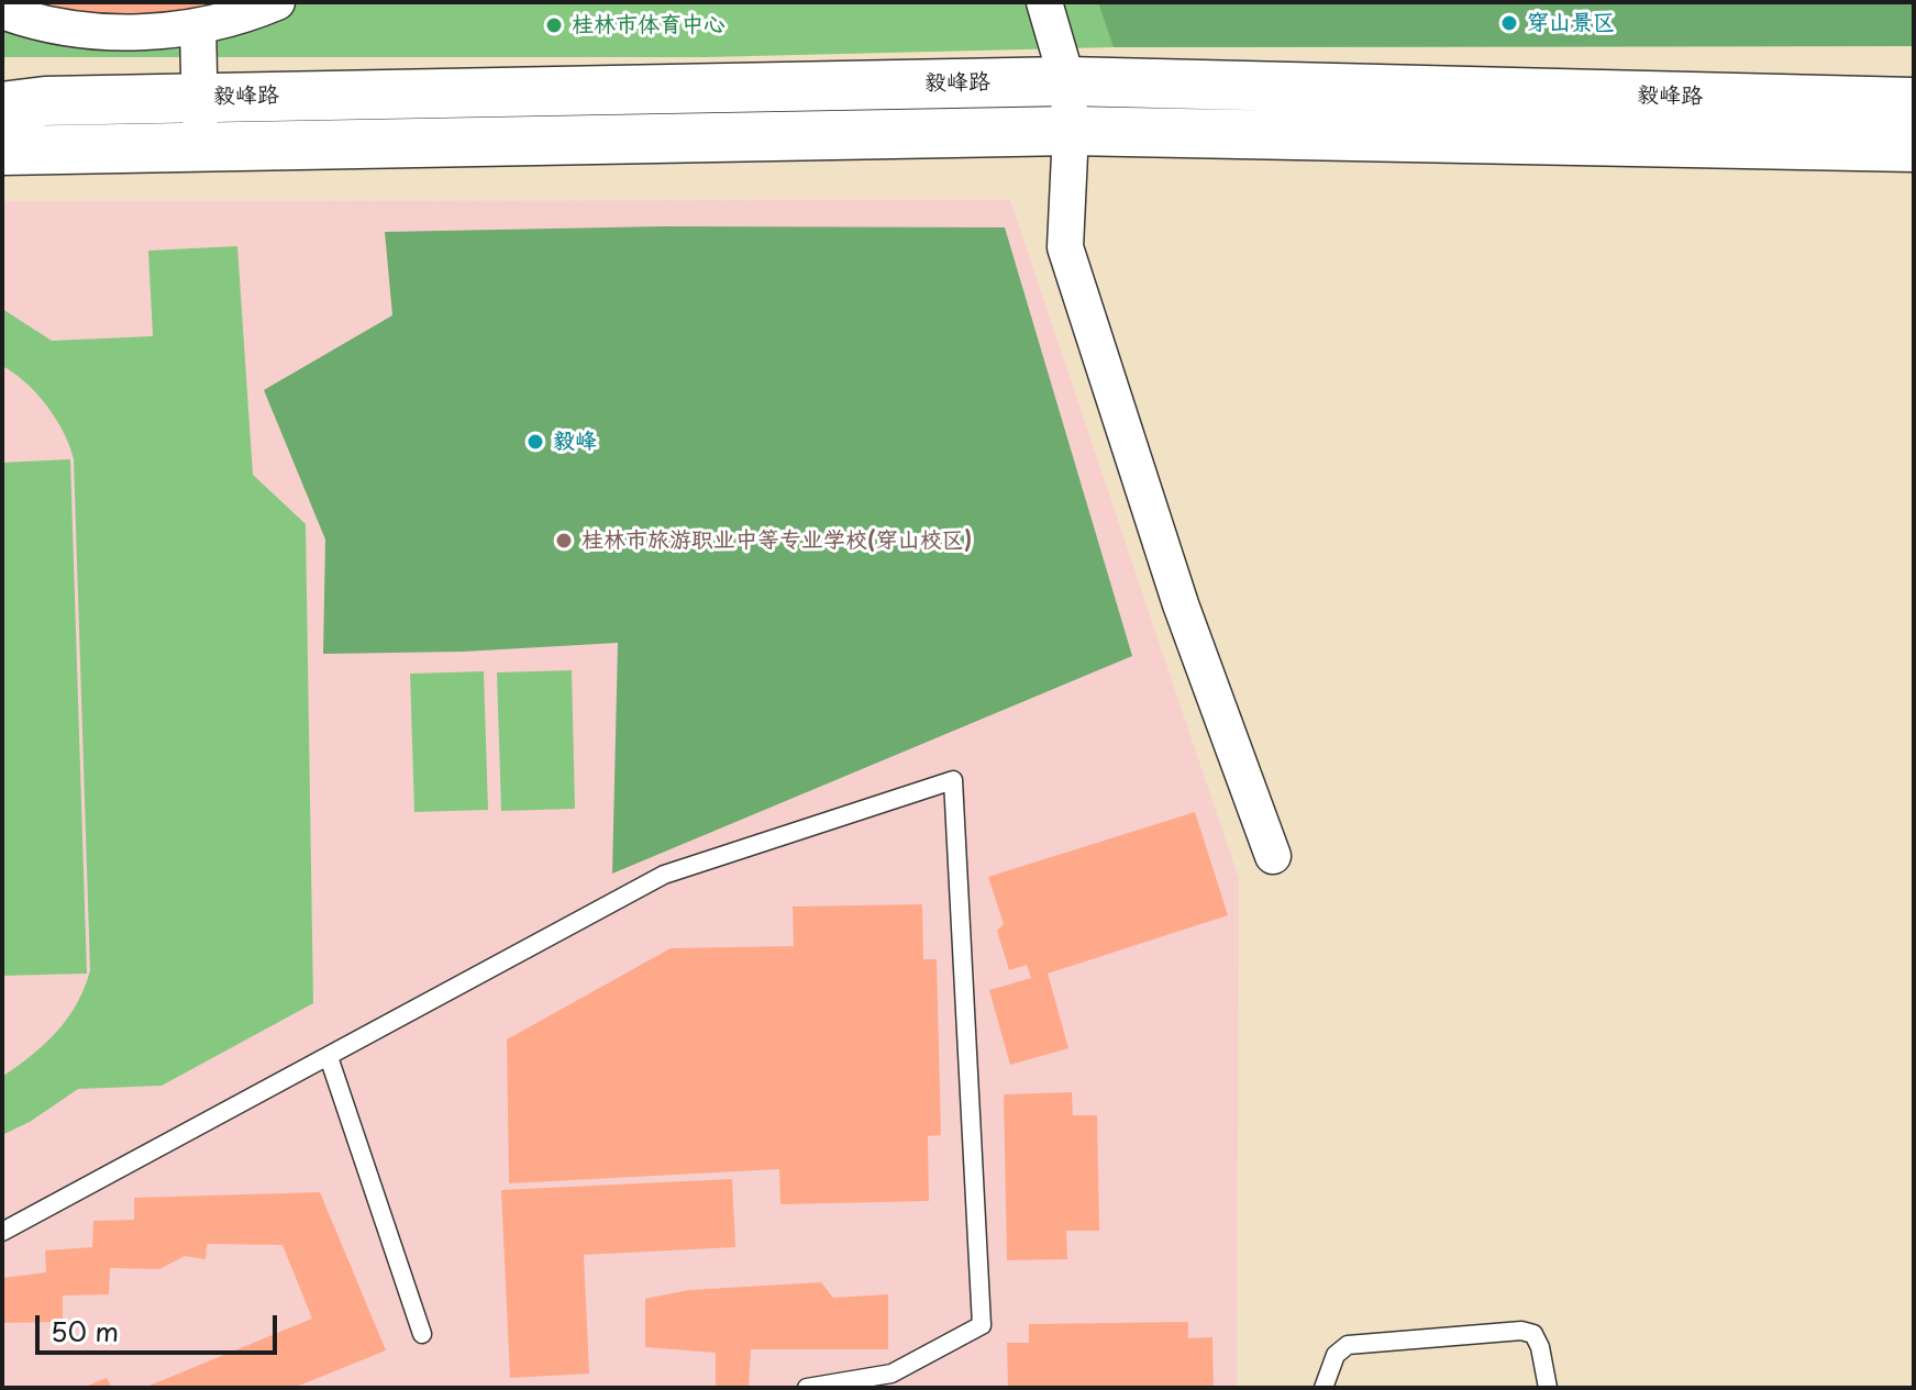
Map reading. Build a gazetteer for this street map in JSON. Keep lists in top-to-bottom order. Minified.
{"streets":{"main road":["毅峰路"]},"places":["穿山景区","桂林市体育中心","毅峰","桂林市旅游职业中等专业学校(穿山校区)"],"scale_bar":"50 m"}
